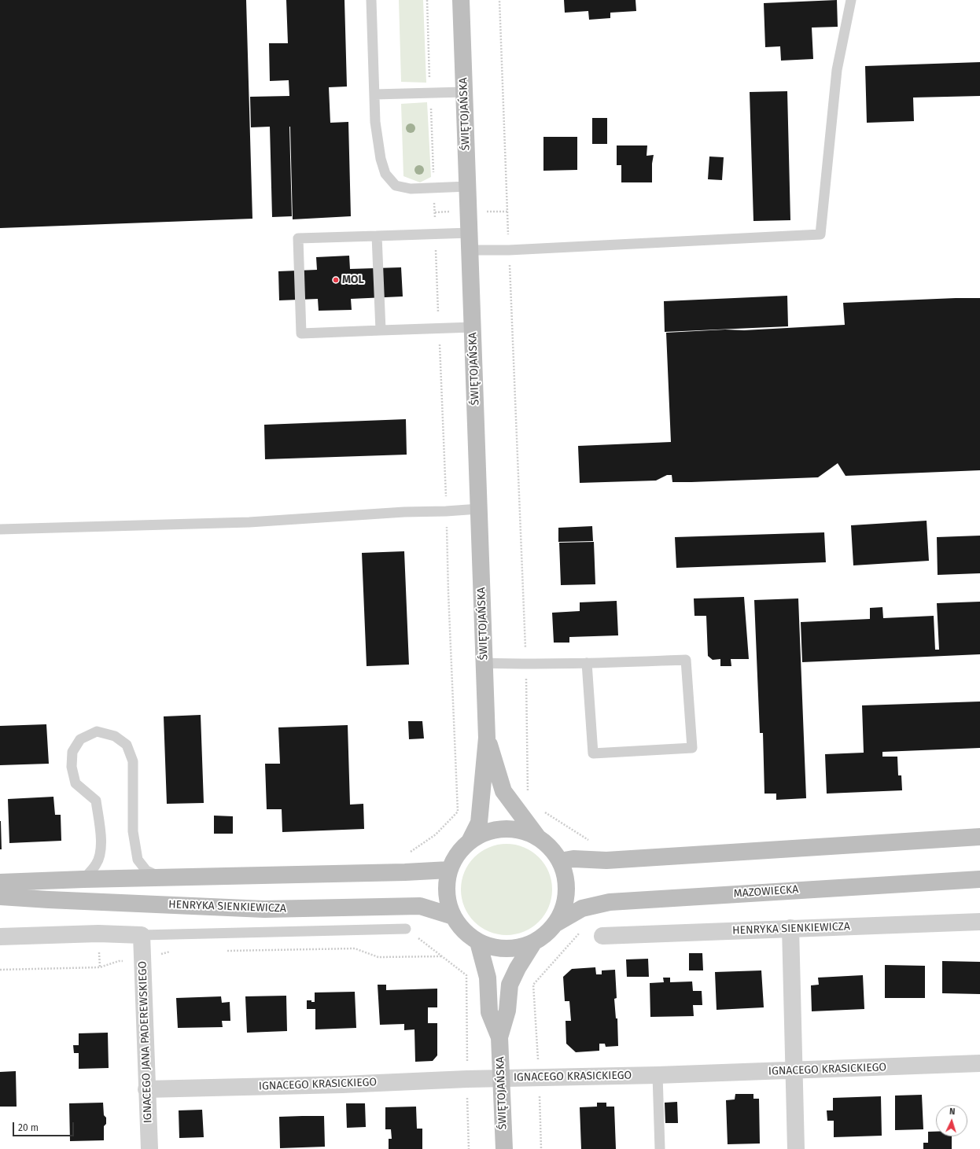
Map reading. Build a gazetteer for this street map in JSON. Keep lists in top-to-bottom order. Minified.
{"streets":{"main road":["ŚWIĘTOJAŃSKA","MAZOWIECKA","HENRYKA SIENKIEWICZA"],"street":["IGNACEGO JANA PADEREWSKIEGO","IGNACEGO KRASICKIEGO"]},"crossings":[["ŚWIĘTOJAŃSKA","IGNACEGO KRASICKIEGO"],["IGNACEGO JANA PADEREWSKIEGO","IGNACEGO KRASICKIEGO"]],"places":["MOL"],"scale_bar":"20 m","north":"top"}
